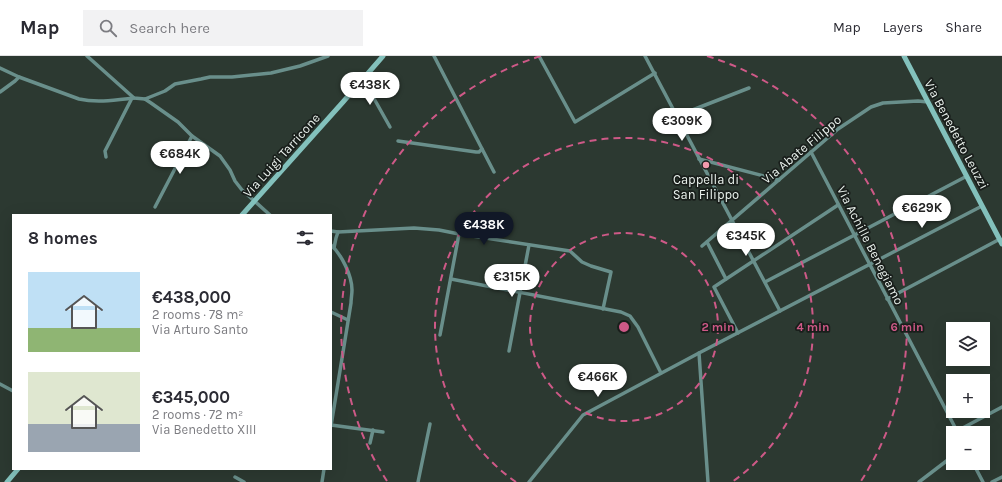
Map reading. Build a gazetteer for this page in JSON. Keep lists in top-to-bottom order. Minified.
{"streets":{"main road":["Via Benedetto Leuzzi","Via Luigi Tarricone"],"street":["Via Abate Filippo","Via Achille Benegiamo"]},"crossings":[["Via Benedetto Leuzzi","Via Abate Filippo"],["Via Abate Filippo","Via Achille Benegiamo"]],"places":["Cappella di San Filippo"],"page":{"header":"Map","search":"Search here","nav":["Map","Layers","Share"],"price":["€438K","€309K","€684K","€629K","€438K","€345K","€315K","€466K"],"heading":"8 homes","list":[{"name":"€438,000","note":"2 rooms · 78 m² · Via Arturo Santo"},{"name":"€345,000","note":"2 rooms · 72 m² · Via Benedetto XIII"}],"map_buttons":["+","−"]},"rings":["2 min","4 min","6 min"]}
